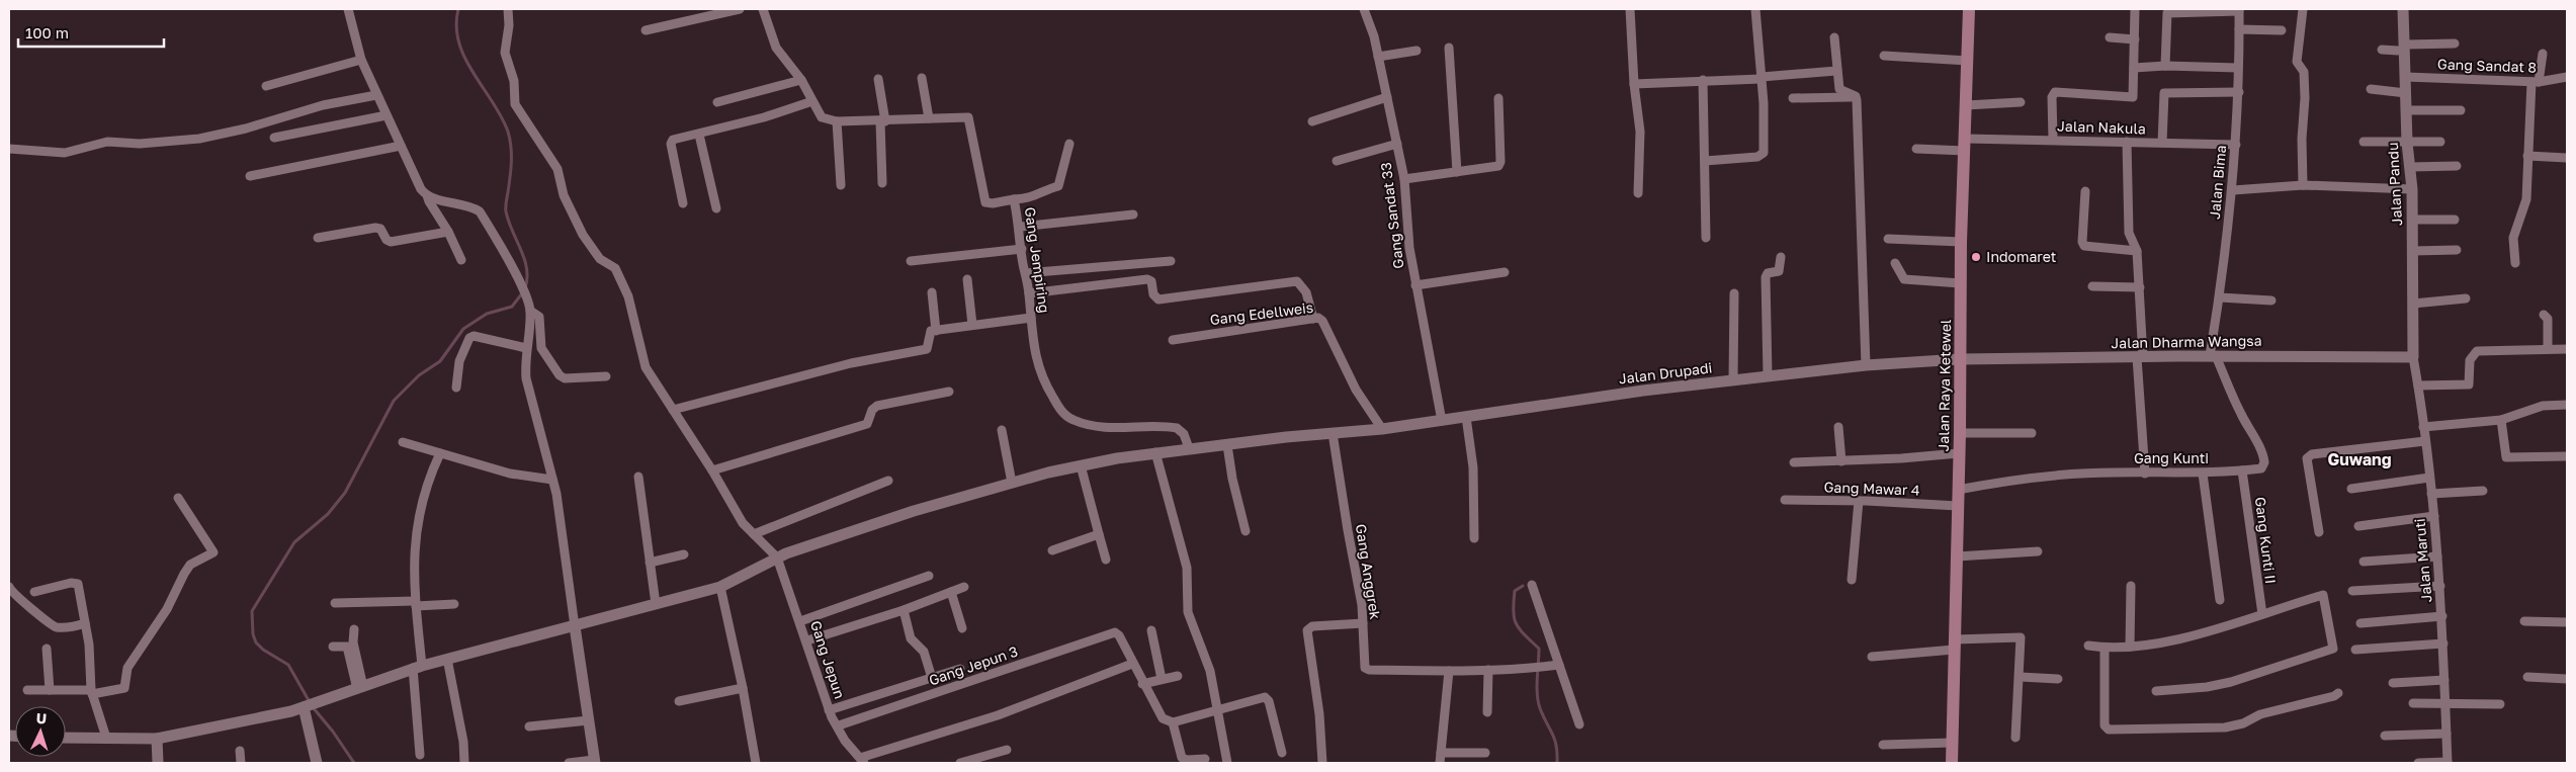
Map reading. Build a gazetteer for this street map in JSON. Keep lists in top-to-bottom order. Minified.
{"streets":{"main road":["Jalan Raya Ketewel"],"street":["Gang Sandat 8","Jalan Nakula","Jalan Bima","Jalan Pandu","Gang Sandat 33","Gang Jempiring","Gang Edellweis","Jalan Dharma Wangsa","Jalan Drupadi","Gang Kunti","Gang Mawar 4","Gang Kunti II","Jalan Maruti","Gang Anggrek","Gang Jepun","Gang Jepun 3"]},"crossings":[["Gang Sandat 8","Jalan Pandu"],["Jalan Nakula","Jalan Bima"],["Jalan Nakula","Jalan Raya Ketewel"],["Jalan Bima","Jalan Dharma Wangsa"],["Jalan Bima","Gang Kunti"],["Jalan Pandu","Jalan Dharma Wangsa"],["Jalan Pandu","Jalan Maruti"],["Gang Sandat 33","Jalan Drupadi"],["Gang Jempiring","Jalan Drupadi"],["Gang Edellweis","Jalan Drupadi"],["Jalan Dharma Wangsa","Jalan Drupadi"],["Jalan Dharma Wangsa","Jalan Raya Ketewel"],["Jalan Dharma Wangsa","Gang Kunti"],["Jalan Dharma Wangsa","Jalan Maruti"],["Jalan Drupadi","Jalan Raya Ketewel"],["Jalan Drupadi","Gang Anggrek"],["Jalan Drupadi","Gang Jepun"],["Jalan Raya Ketewel","Gang Kunti"],["Jalan Raya Ketewel","Gang Mawar 4"],["Gang Kunti","Gang Kunti II"],["Gang Jepun","Gang Jepun 3"]],"districts":["Guwang"],"places":["Indomaret"],"scale_bar":"100 m","north":"top"}
